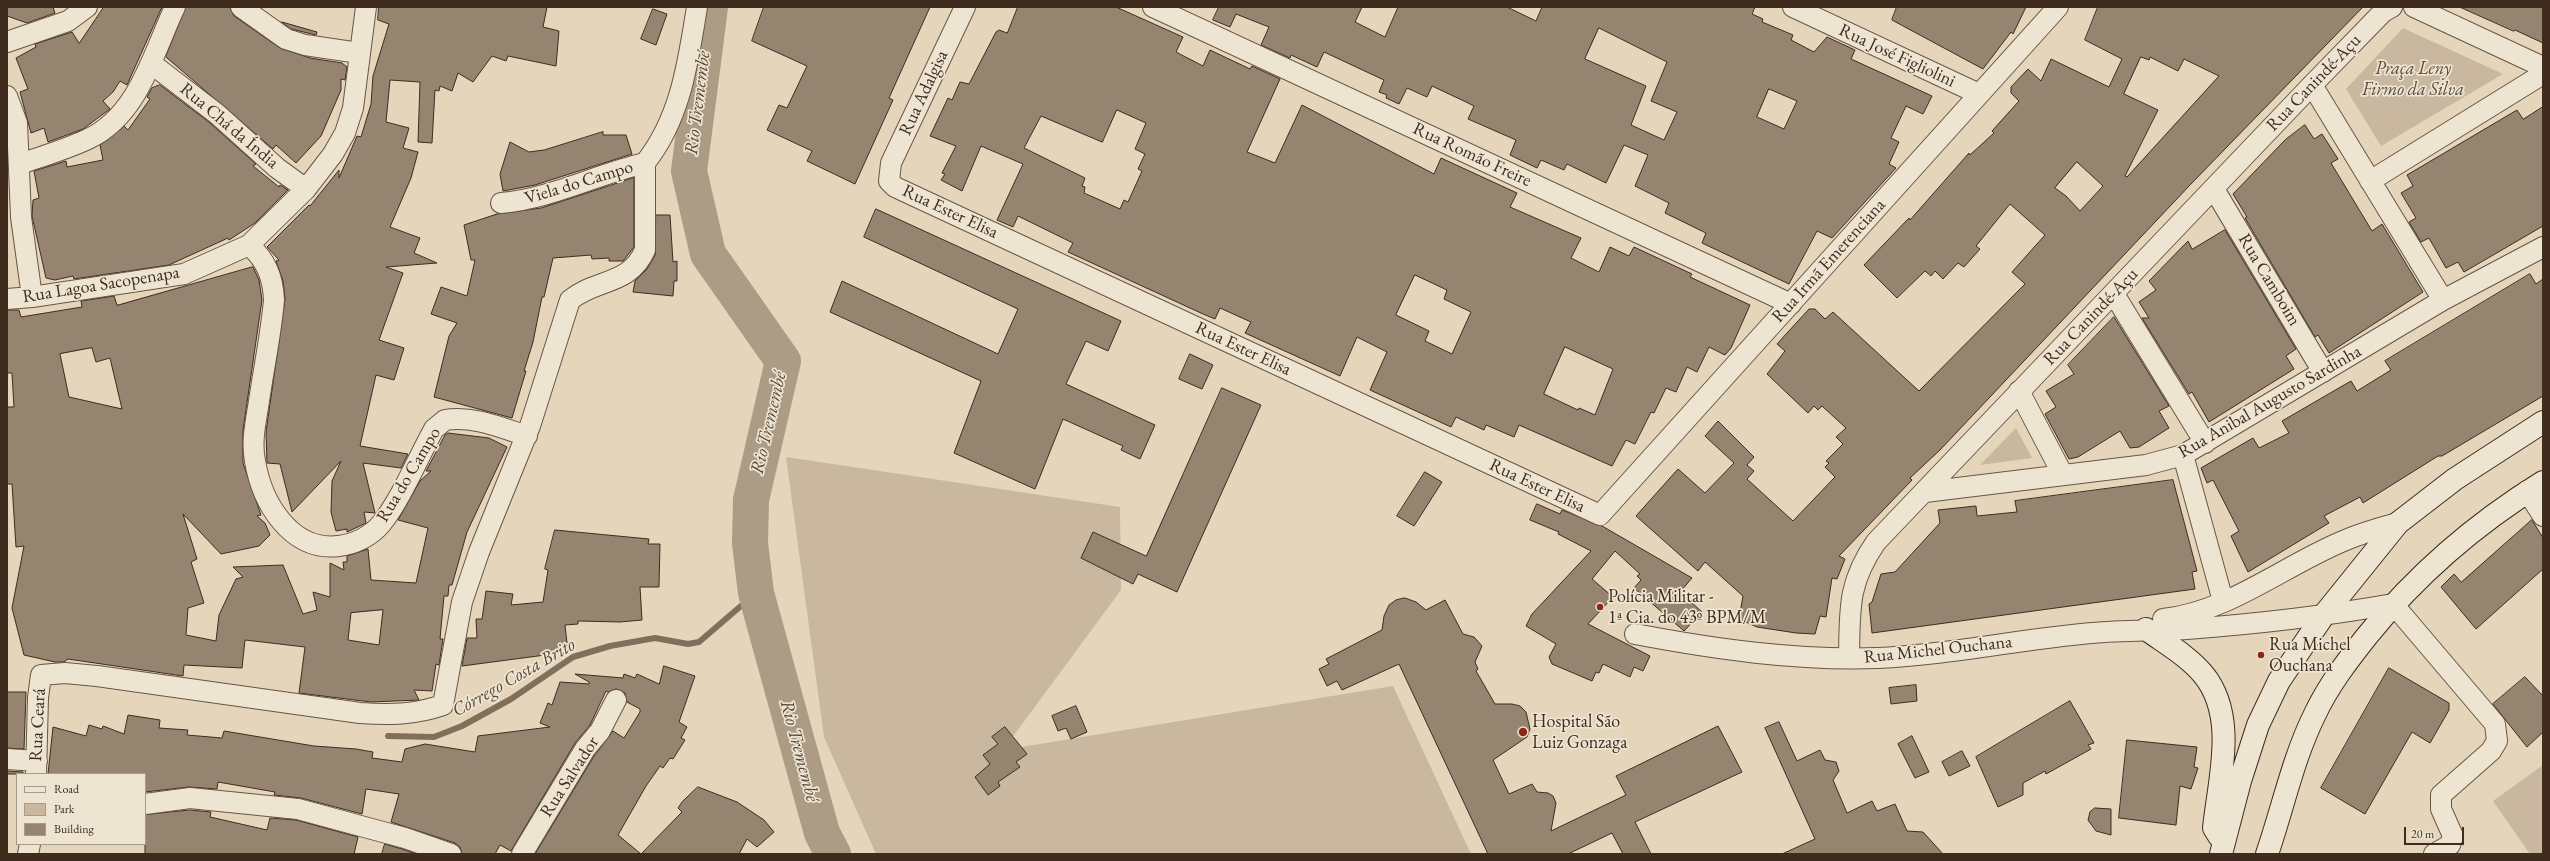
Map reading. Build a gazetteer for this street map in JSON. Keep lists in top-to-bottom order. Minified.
{"streets":{"street":["Rua José Figliolini","Rua Canindé-Açu","Rua Adalgisa","Rua Chá da Índia","Rua Romão Freire","Viela do Campo","Rua Ester Elisa","Rua Irmã Emerenciana","Rua Camboim","Rua Lagoa Sacopenapa","Rua Anibal Augusto Sardinha","Rua do Campo","Rua Michel Ouchana","Rua Ceará","Rua Salvador"]},"crossings":[["Rua José Figliolini","Rua Irmã Emerenciana"],["Rua Canindé-Açu","Rua Camboim"],["Rua Canindé-Açu","Rua Anibal Augusto Sardinha"],["Rua Canindé-Açu","Rua Michel Ouchana"],["Rua Adalgisa","Rua Ester Elisa"],["Rua Chá da Índia","Rua Lagoa Sacopenapa"],["Rua Romão Freire","Rua Irmã Emerenciana"],["Viela do Campo","Rua do Campo"],["Viela do Campo","Rua Ceará"],["Rua Ester Elisa","Rua Irmã Emerenciana"],["Rua Camboim","Rua Anibal Augusto Sardinha"],["Rua Lagoa Sacopenapa","Rua do Campo"]],"water":["Rio Tremembé","Córrego Costa Brito"],"parks":["Praça Leny Firmo da Silva"],"places":["Polícia Militar - 1ª Cia. do 43º BPM/M","Rua Michel Ouchana","Hospital São Luiz Gonzaga"],"legend":["Road","Park","Building"],"scale_bar":"20 m"}
